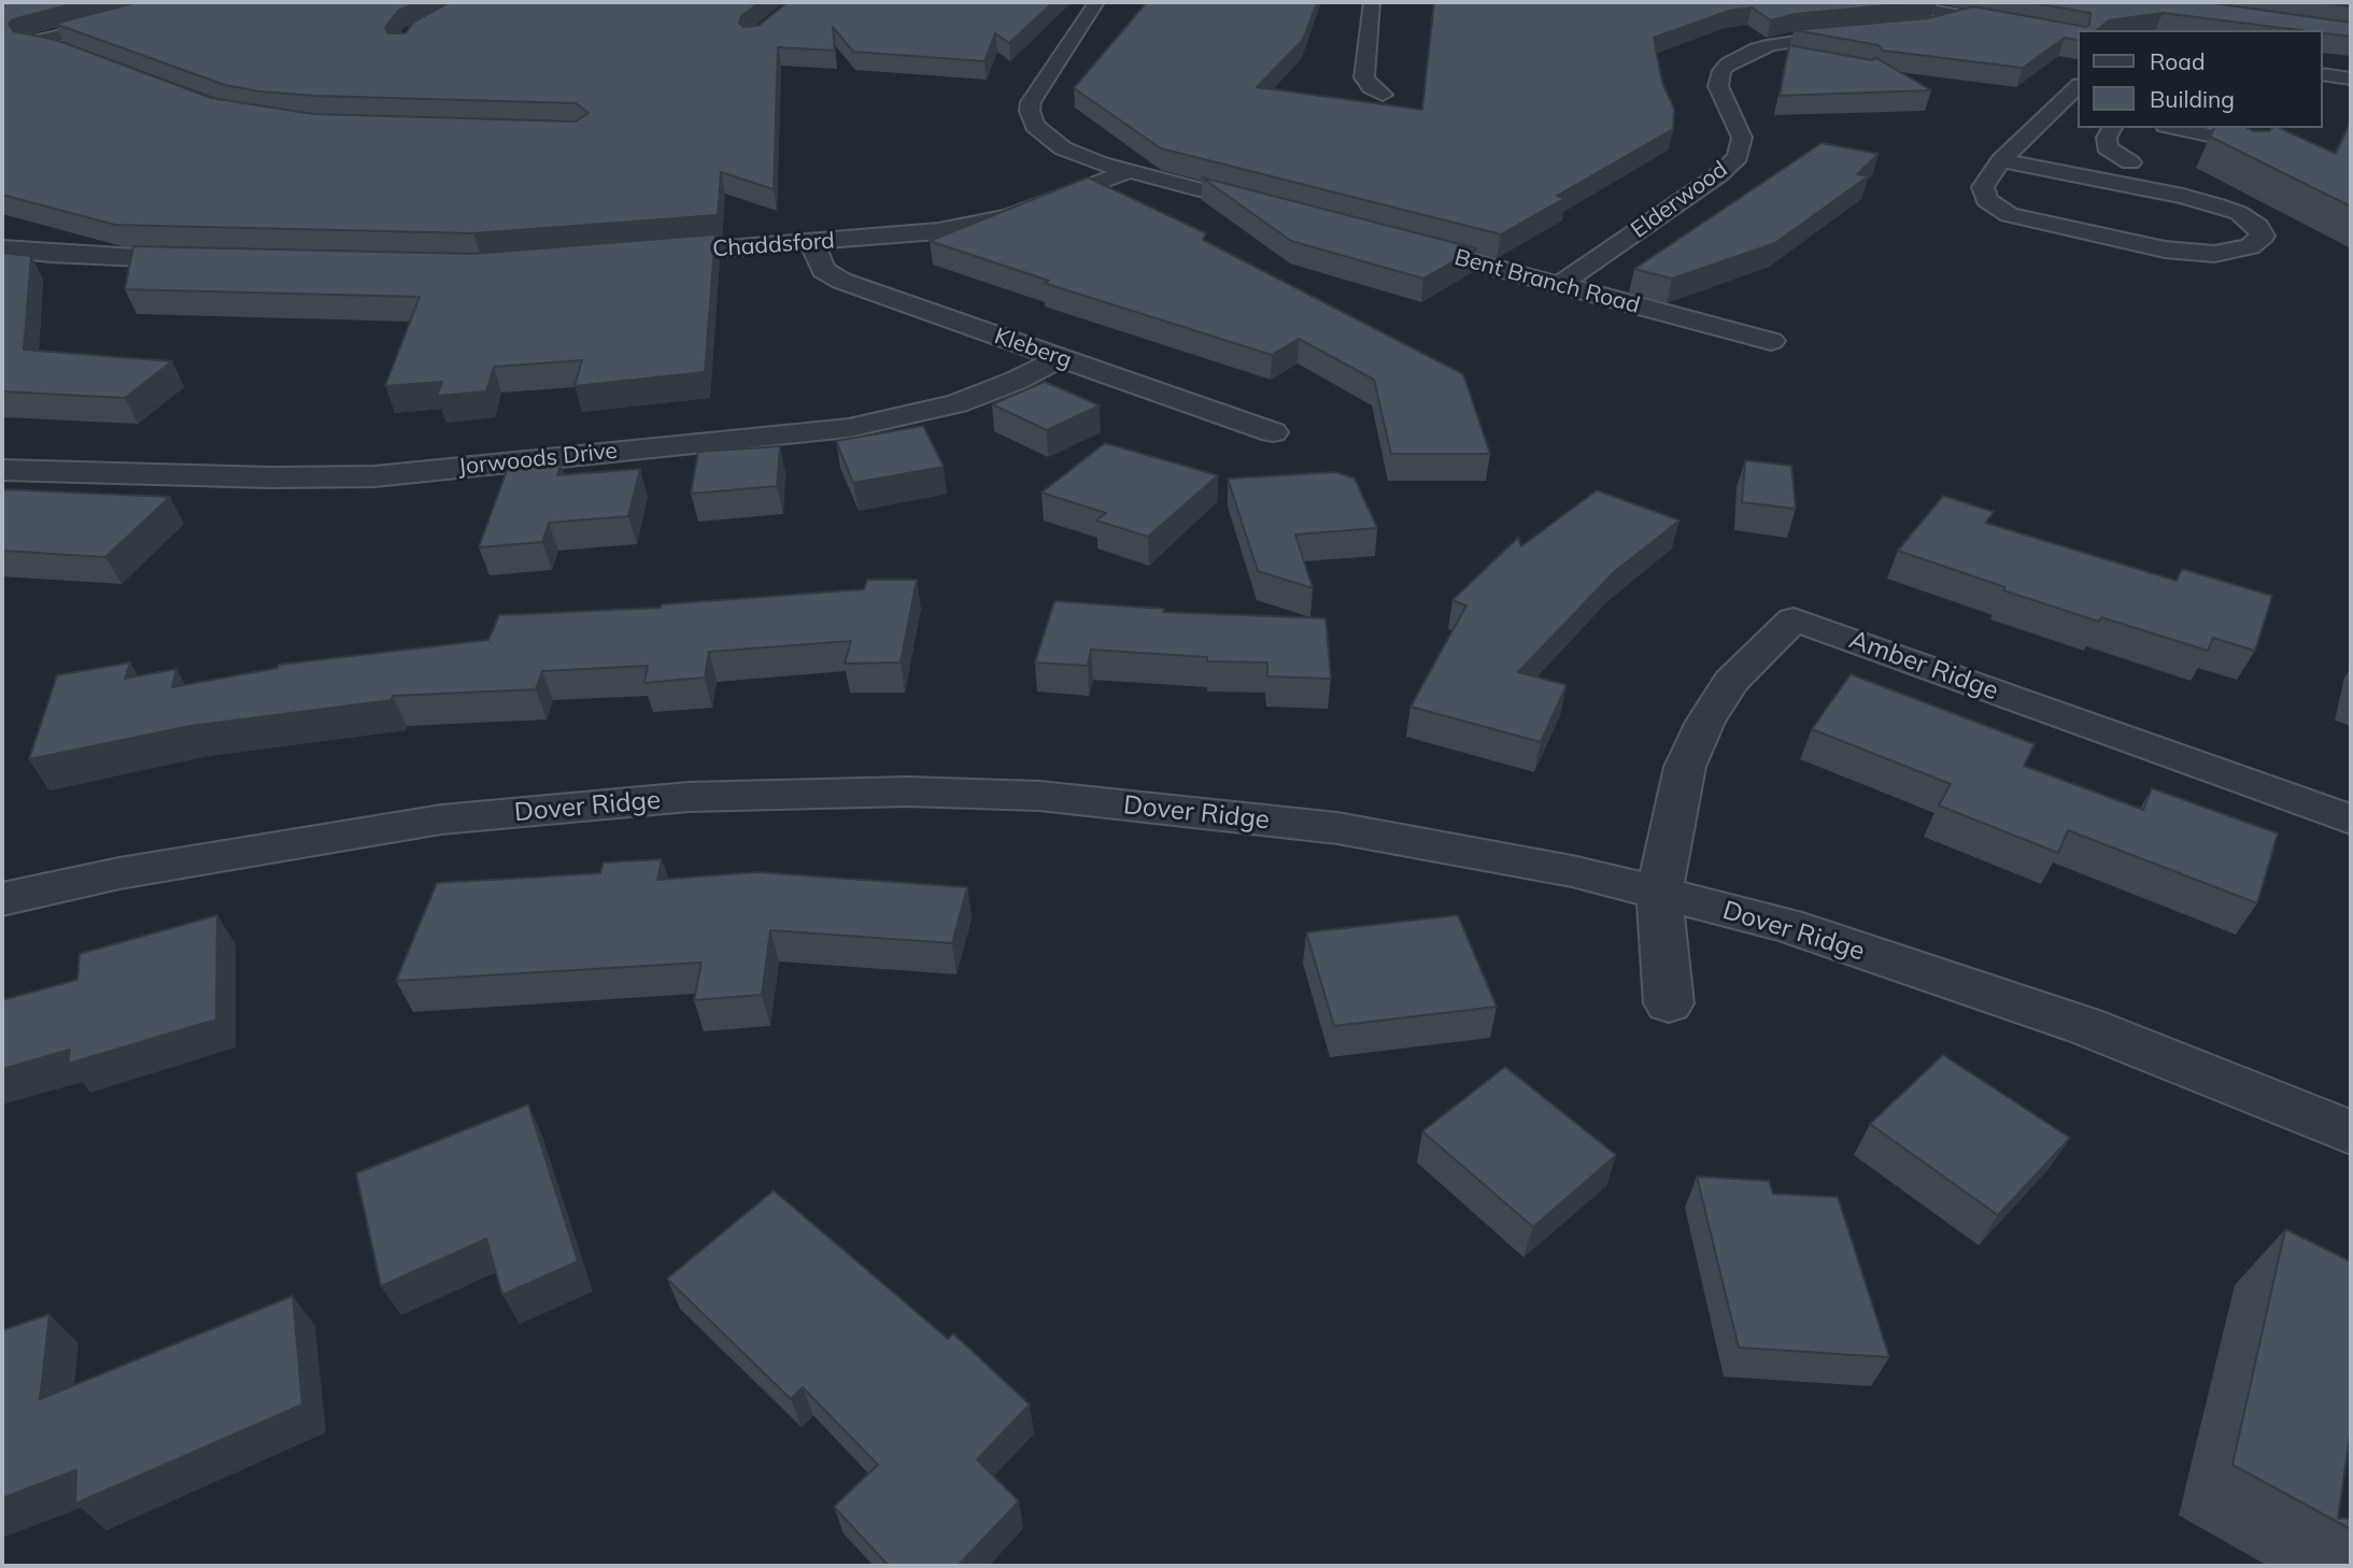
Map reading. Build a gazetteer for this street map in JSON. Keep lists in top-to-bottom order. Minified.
{"streets":{"street":["Elderwood","Chaddsford","Bent Branch Road","Kleberg","Jorwoods Drive","Amber Ridge","Dover Ridge"]},"crossings":[["Elderwood","Bent Branch Road"],["Chaddsford","Kleberg"],["Kleberg","Jorwoods Drive"],["Amber Ridge","Dover Ridge"]],"legend":["Road","Building"]}
